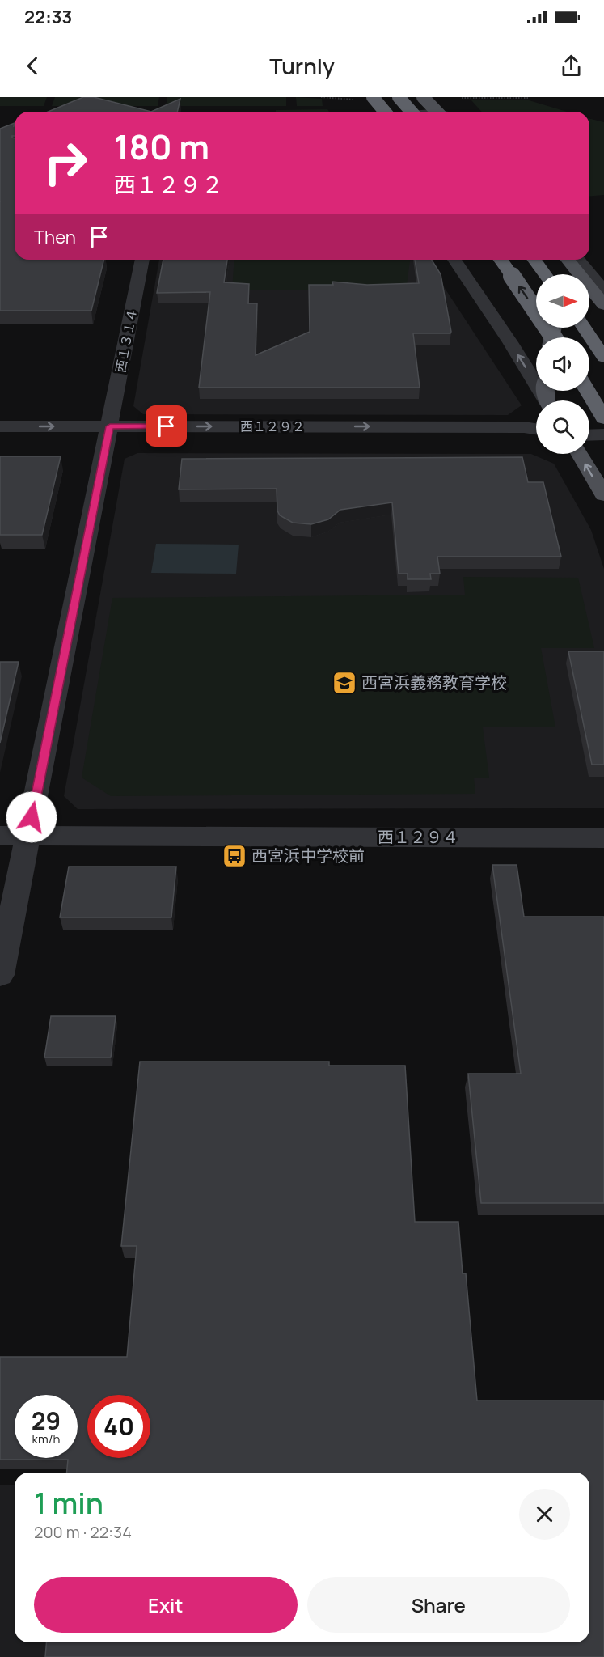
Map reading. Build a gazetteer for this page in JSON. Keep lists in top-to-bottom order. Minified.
{"streets":{"street":["西１３１４","西１２９２","西１２９４"]},"crossings":[["西１３１４","西１２９２"],["西１３１４","西１２９４"]],"places":{"school or university":["西宮浜義務教育学校"],"bus stop":["西宮浜中学校前"]},"north":"right","page":{"status":"22:33","header":"Turnly","turn":["180 m","西１２９２"],"then":"Then","speed":"29 km/h","limit":"40","heading":["1 min","200 m · 22:34"],"buttons":["Exit","Share"]}}
